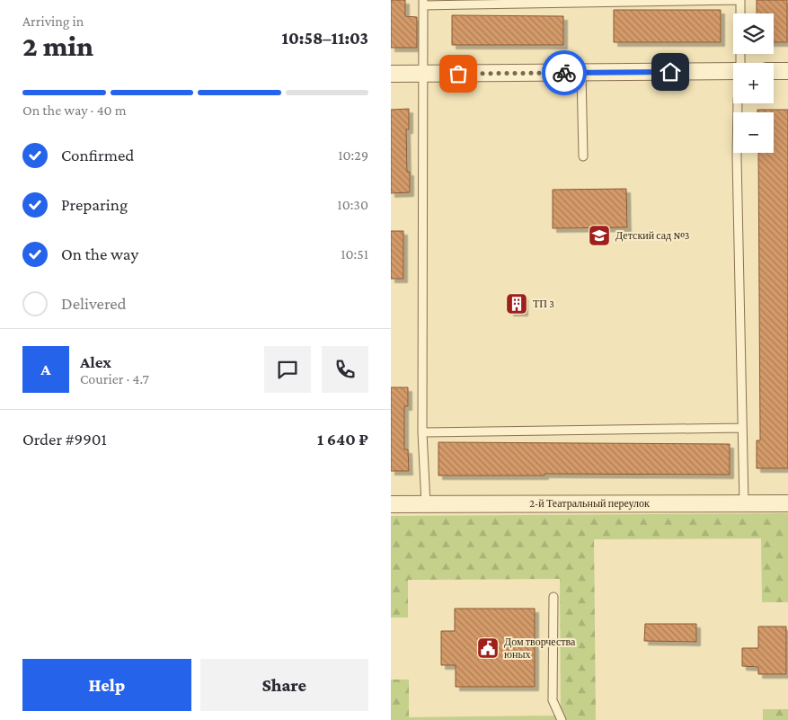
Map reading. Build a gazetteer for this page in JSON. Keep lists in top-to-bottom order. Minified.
{"streets":{"street":["2-й Театральный переулок"]},"places":{"school or university":["Детский сад №3"],"building":["ТП 3"],"public building":["Дом творчества юных"]},"page":{"heading":["2 min","Arriving in","10:58–11:03"],"panel":["Alex","Courier · 4.7","Order #9901","1 640 ₽"],"map_buttons":["+","−"],"bar":"On the way · 40 m","list":[["Confirmed","10:29"],["Preparing","10:30"],["On the way","10:51"],"Delivered"],"round":"A","buttons":["Help","Share"]}}
